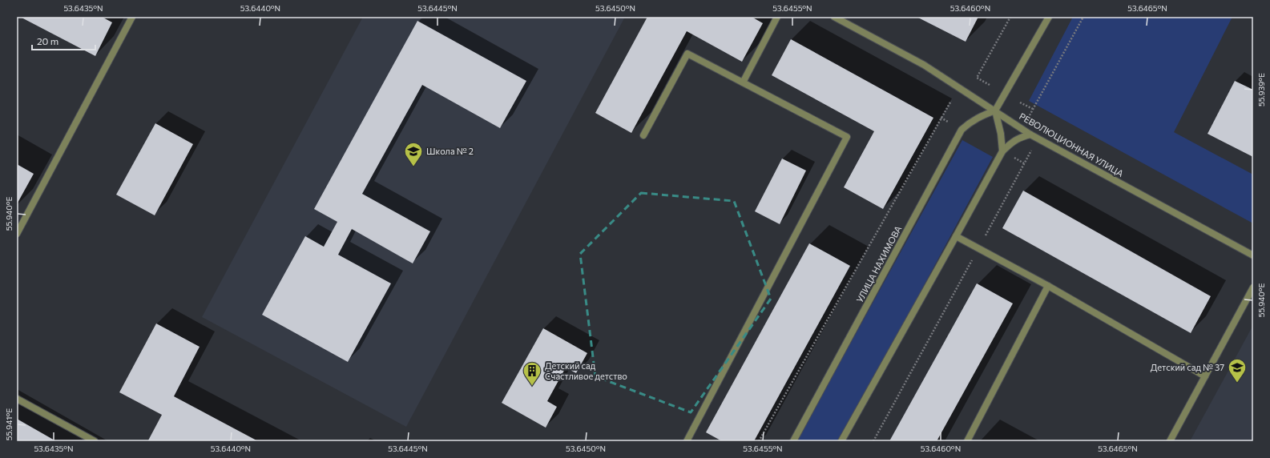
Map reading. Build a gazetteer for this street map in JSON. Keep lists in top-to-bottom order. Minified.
{"streets":{"street":["РЕВОЛЮЦИОННАЯ УЛИЦА","УЛИЦА НАХИМОВА"]},"crossings":[["РЕВОЛЮЦИОННАЯ УЛИЦА","УЛИЦА НАХИМОВА"]],"places":{"school or university":["Школа № 2","Детский сад № 37"],"building":["Детский сад Счастливое детство"]},"scale_bar":"20 m","coordinates":["53.6435°N","53.6440°N","53.6445°N","53.6450°N","53.6455°N","53.6460°N","53.6465°N","55.939°E","55.940°E","55.941°E"]}
